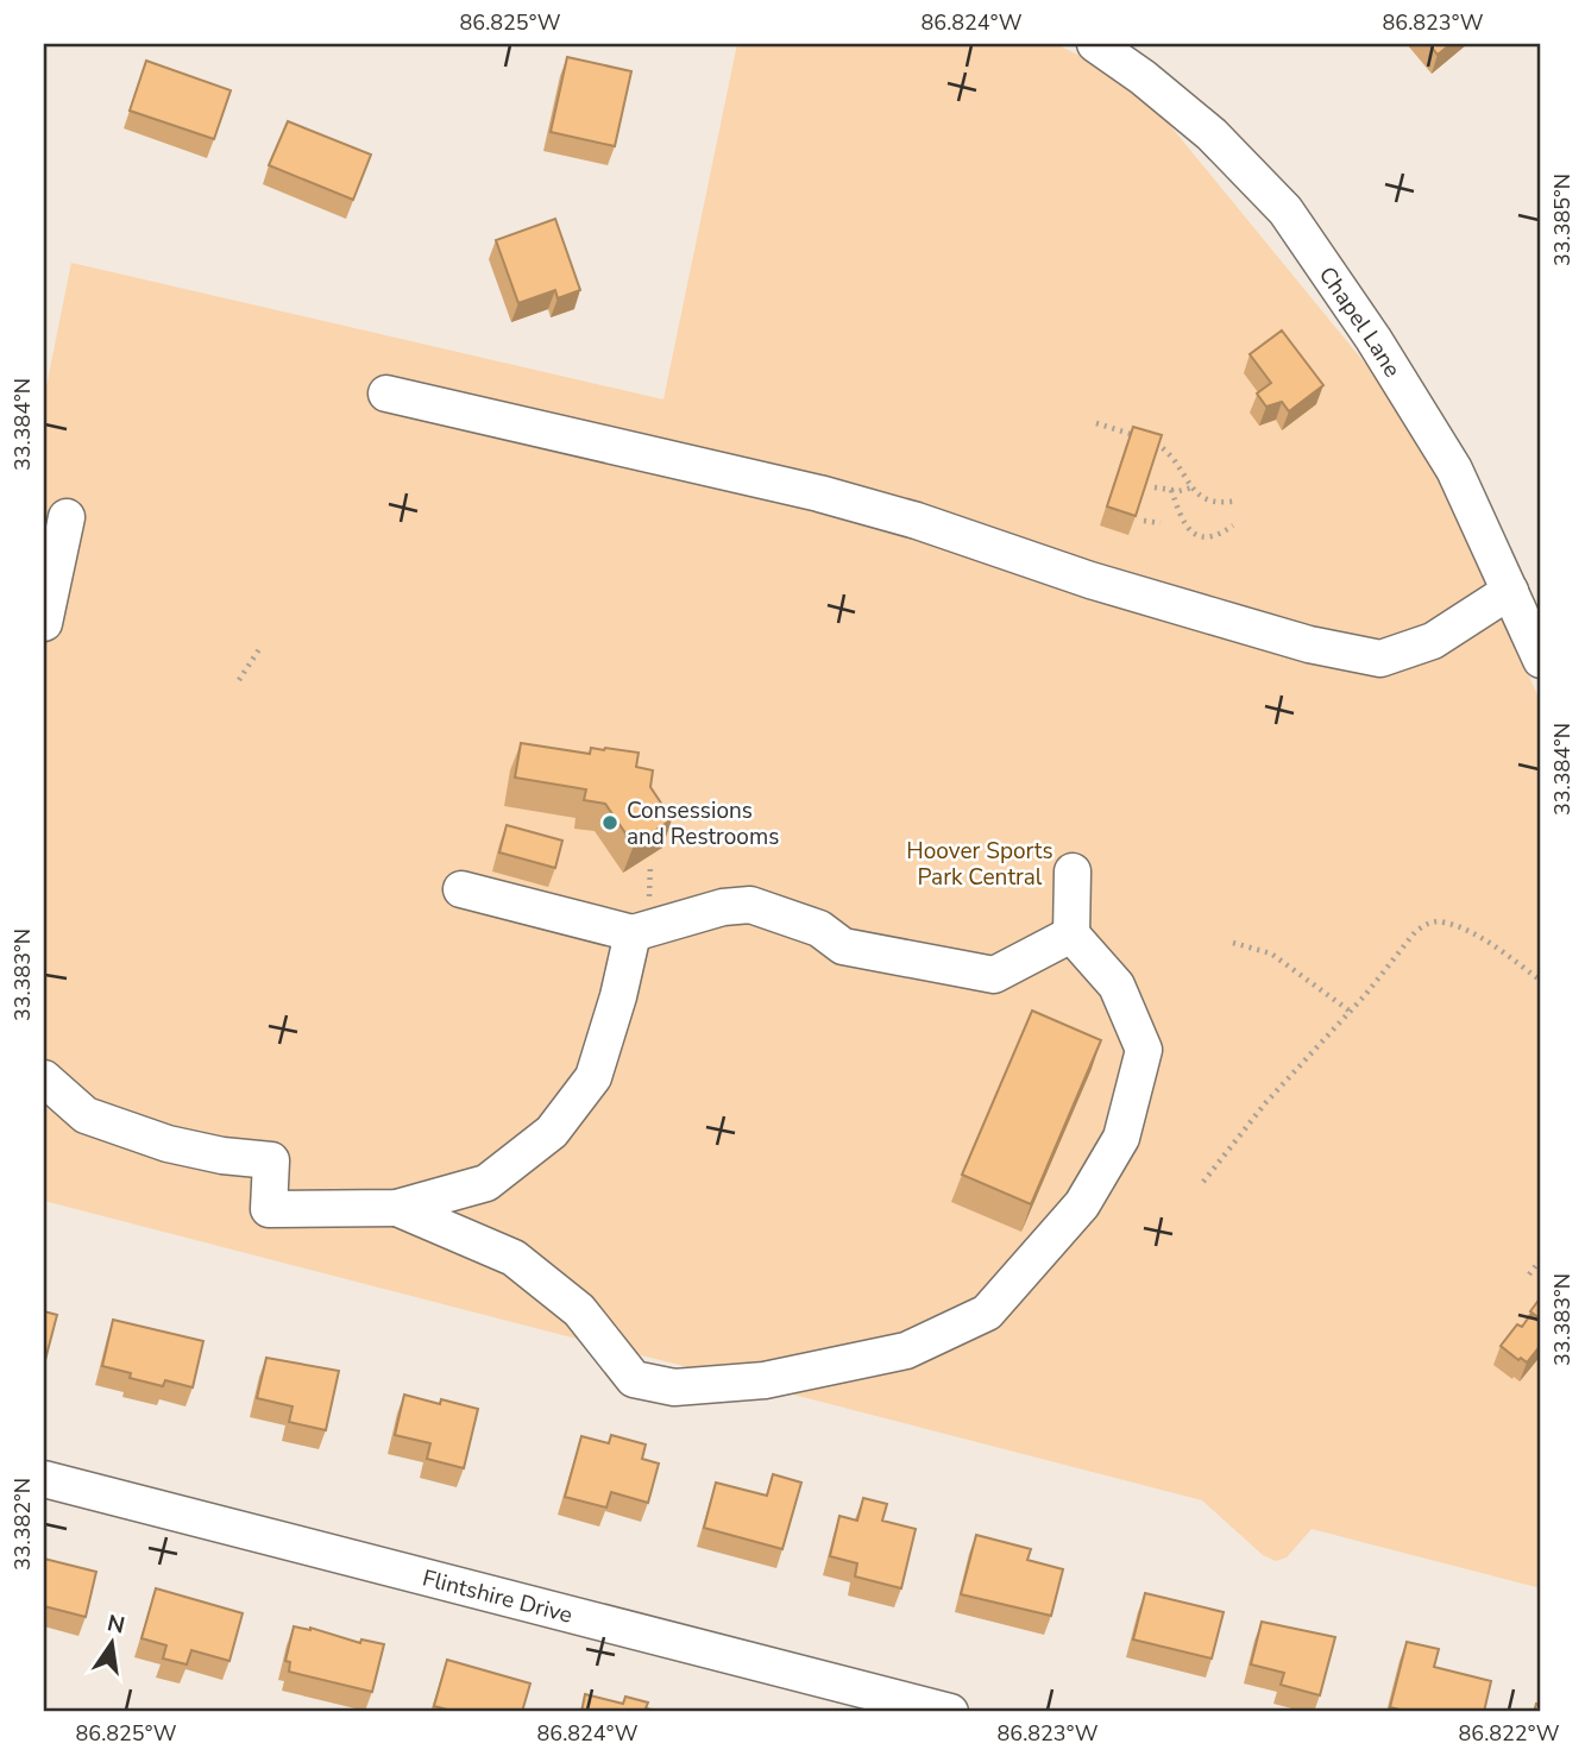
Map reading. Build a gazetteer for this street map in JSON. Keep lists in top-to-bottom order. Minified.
{"streets":{"street":["Chapel Lane","Flintshire Drive"]},"parks":["Hoover Sports Park Central"],"places":["Consessions and Restrooms"],"north":"top","coordinates":["86.825°W","86.824°W","86.823°W","33.385°N","33.384°N","33.383°N","33.382°N","86.822°W"]}
